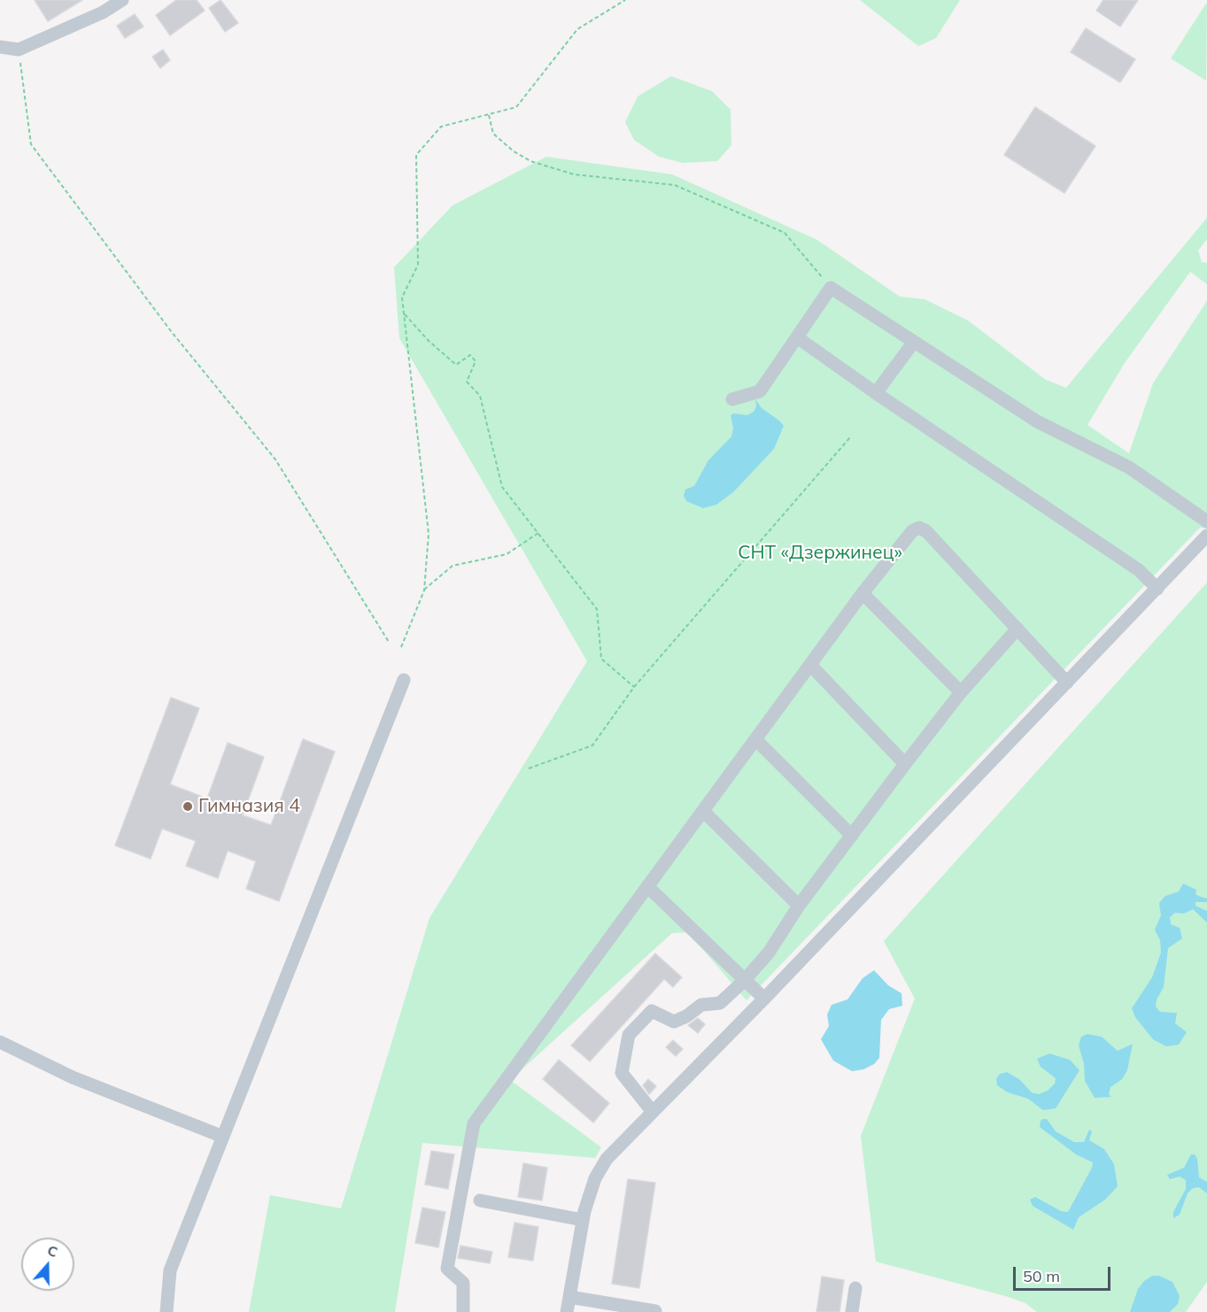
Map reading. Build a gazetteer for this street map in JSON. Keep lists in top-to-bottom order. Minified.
{"parks":["СНТ «Дзержинец»"],"places":["Гимназия 4"],"scale_bar":"50 m","north":"top"}
